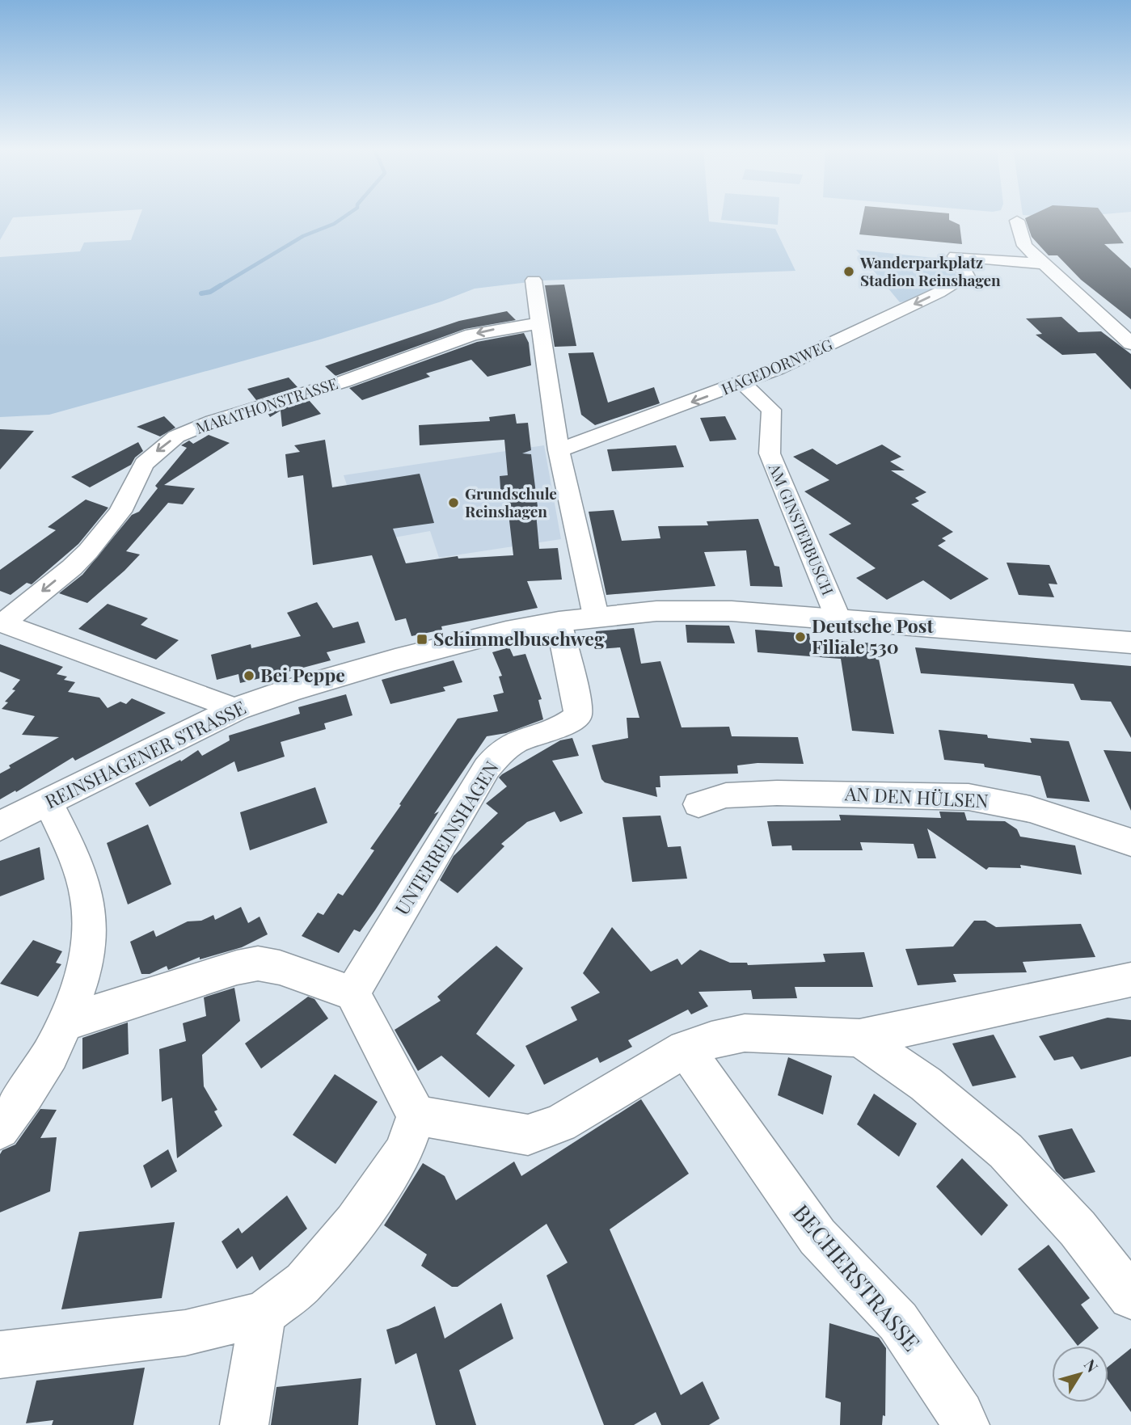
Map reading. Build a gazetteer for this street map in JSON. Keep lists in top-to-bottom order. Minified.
{"streets":{"main road":["REINSHAGENER STRASSE"],"street":["HAGEDORNWEG","MARATHONSTRASSE","AM GINSTERBUSCH","AN DEN HÜLSEN","UNTERREINSHAGEN","BECHERSTRASSE"]},"crossings":[["HAGEDORNWEG","AM GINSTERBUSCH"],["AM GINSTERBUSCH","REINSHAGENER STRASSE"],["REINSHAGENER STRASSE","UNTERREINSHAGEN"]],"one_way":["HAGEDORNWEG","MARATHONSTRASSE"],"places":{"other":["Wanderparkplatz Stadion Reinshagen","Grundschule Reinshagen","Deutsche Post Filiale 530","Bei Peppe"],"transit":["Schimmelbuschweg"]},"north":"top right"}
